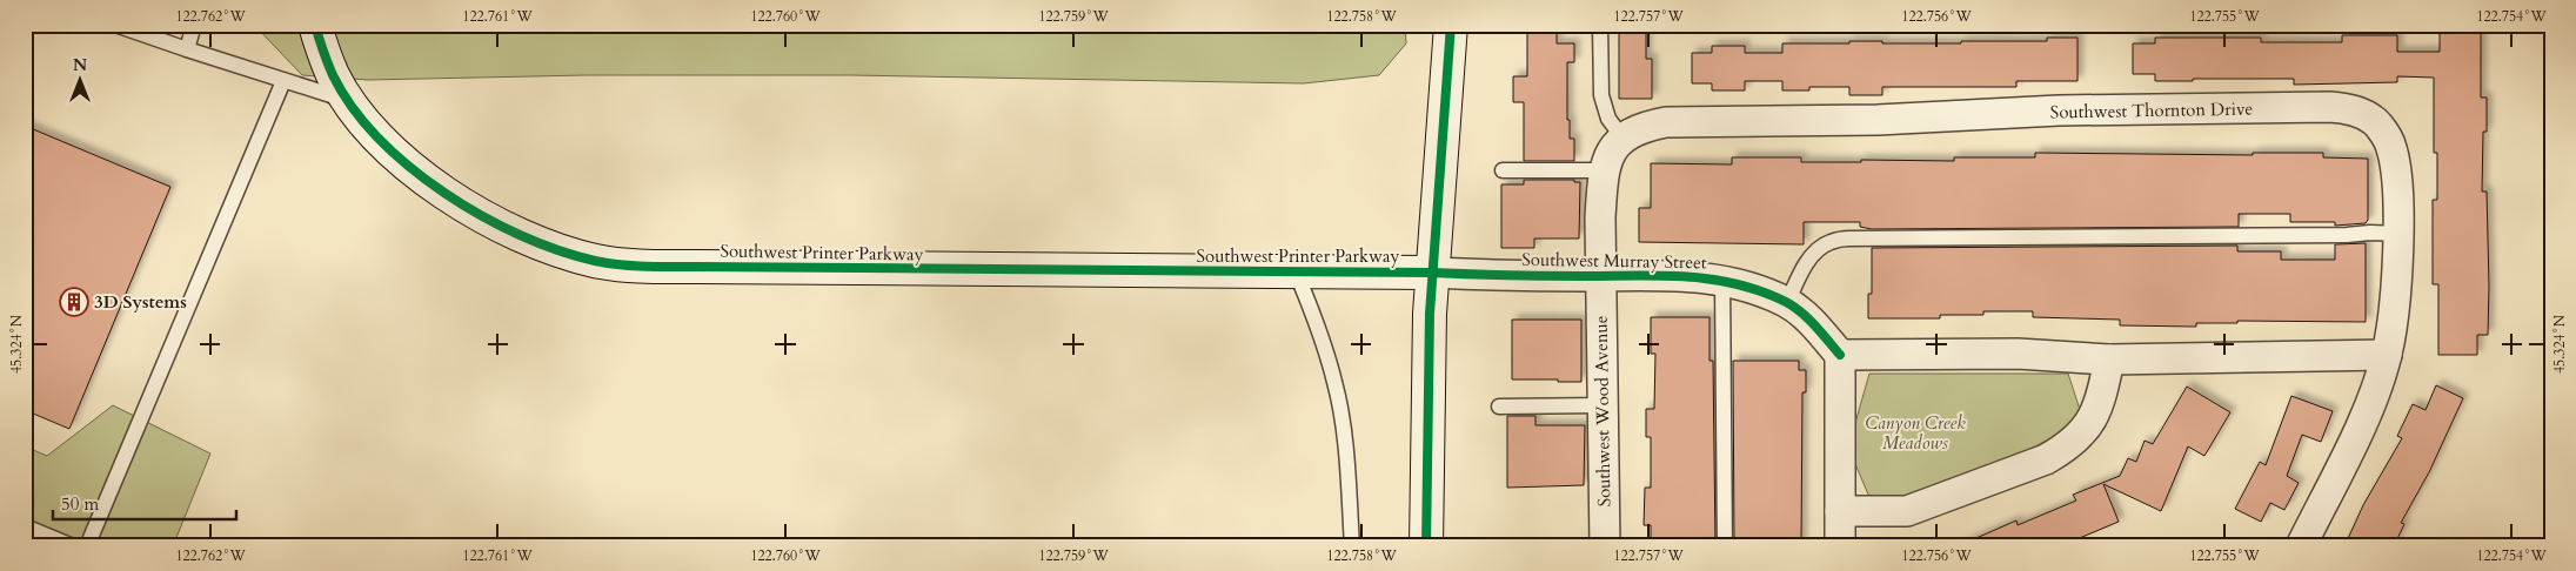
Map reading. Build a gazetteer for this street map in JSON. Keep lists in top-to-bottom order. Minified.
{"streets":{"street":["Southwest Thornton Drive","Southwest Printer Parkway","Southwest Murray Street","Southwest Wood Avenue"]},"crossings":[["Southwest Printer Parkway","Southwest Murray Street"],["Southwest Murray Street","Southwest Wood Avenue"]],"parks":["Canyon Creek Meadows"],"places":{"building":["3D Systems"]},"scale_bar":"50 m","north":"top","coordinates":["122.762°W","122.761°W","122.760°W","122.759°W","122.758°W","122.757°W","122.756°W","122.755°W","122.754°W","45.324°N"]}
